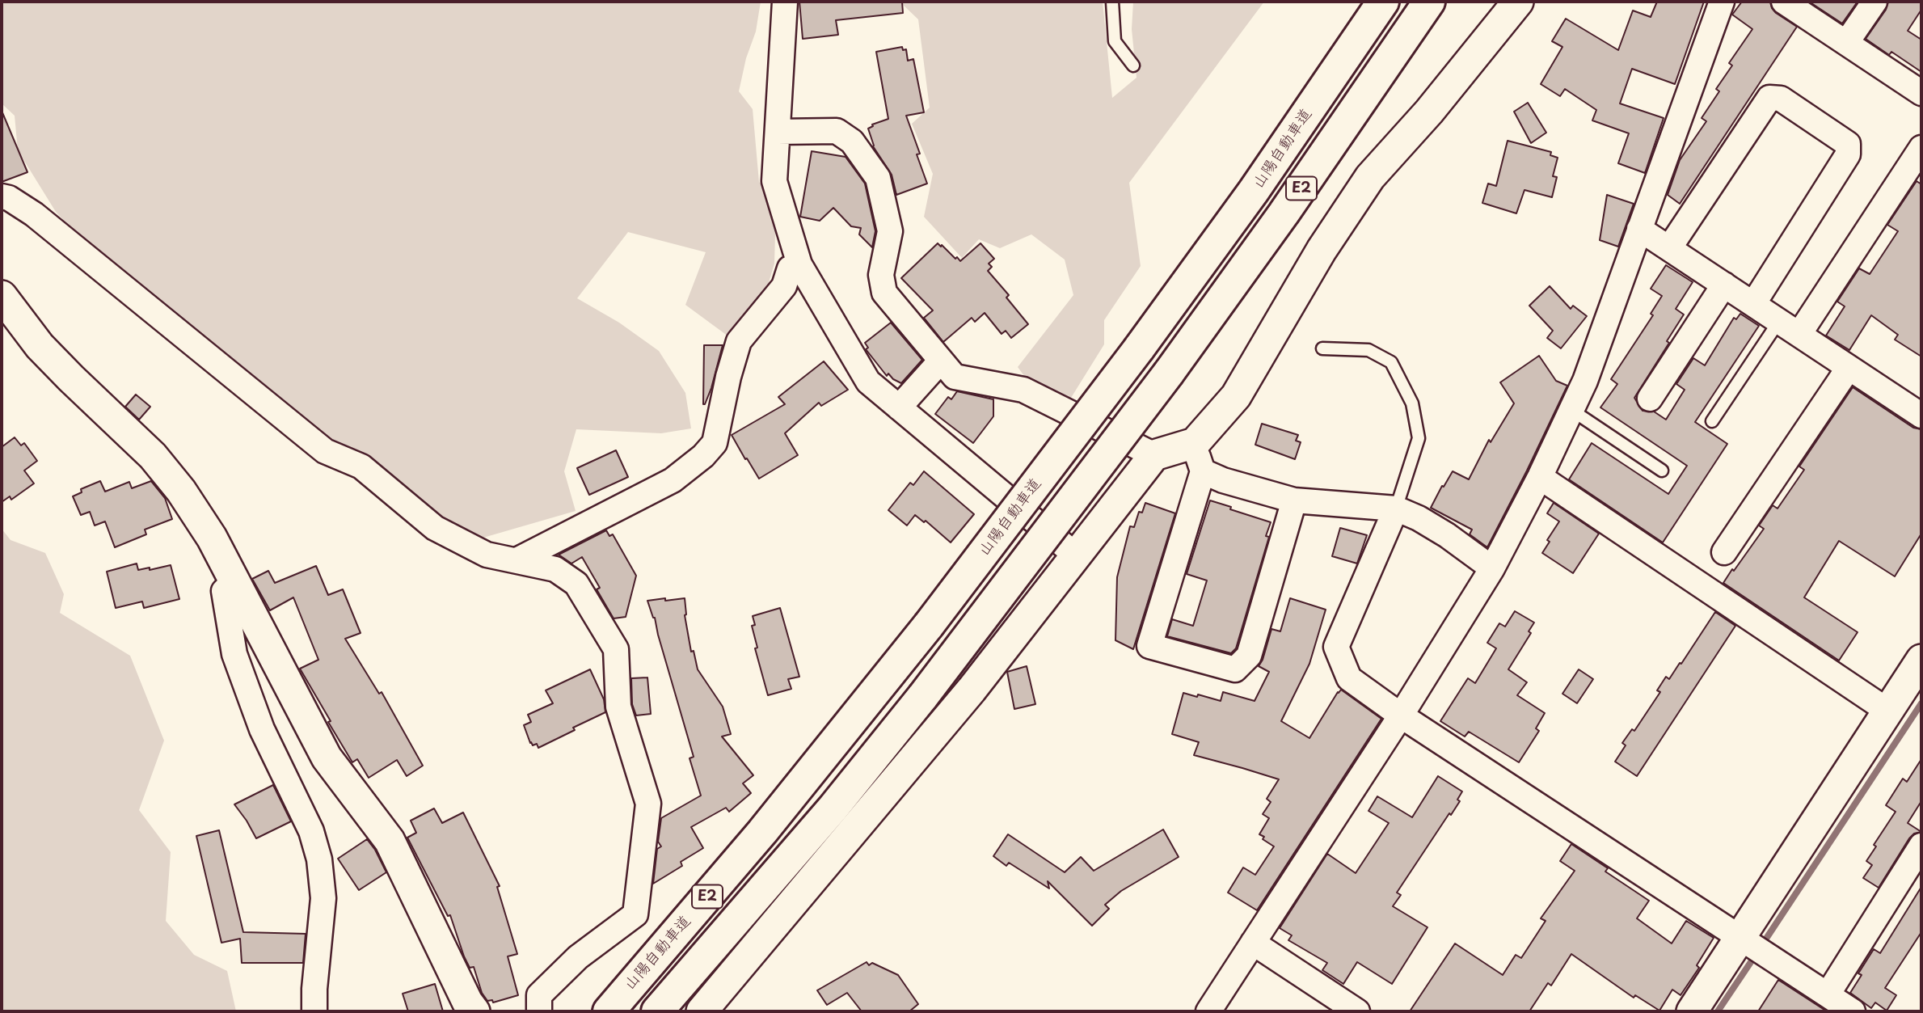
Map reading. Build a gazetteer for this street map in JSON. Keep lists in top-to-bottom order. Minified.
{"streets":{"highway":["山陽自動車道","E2"]}}
